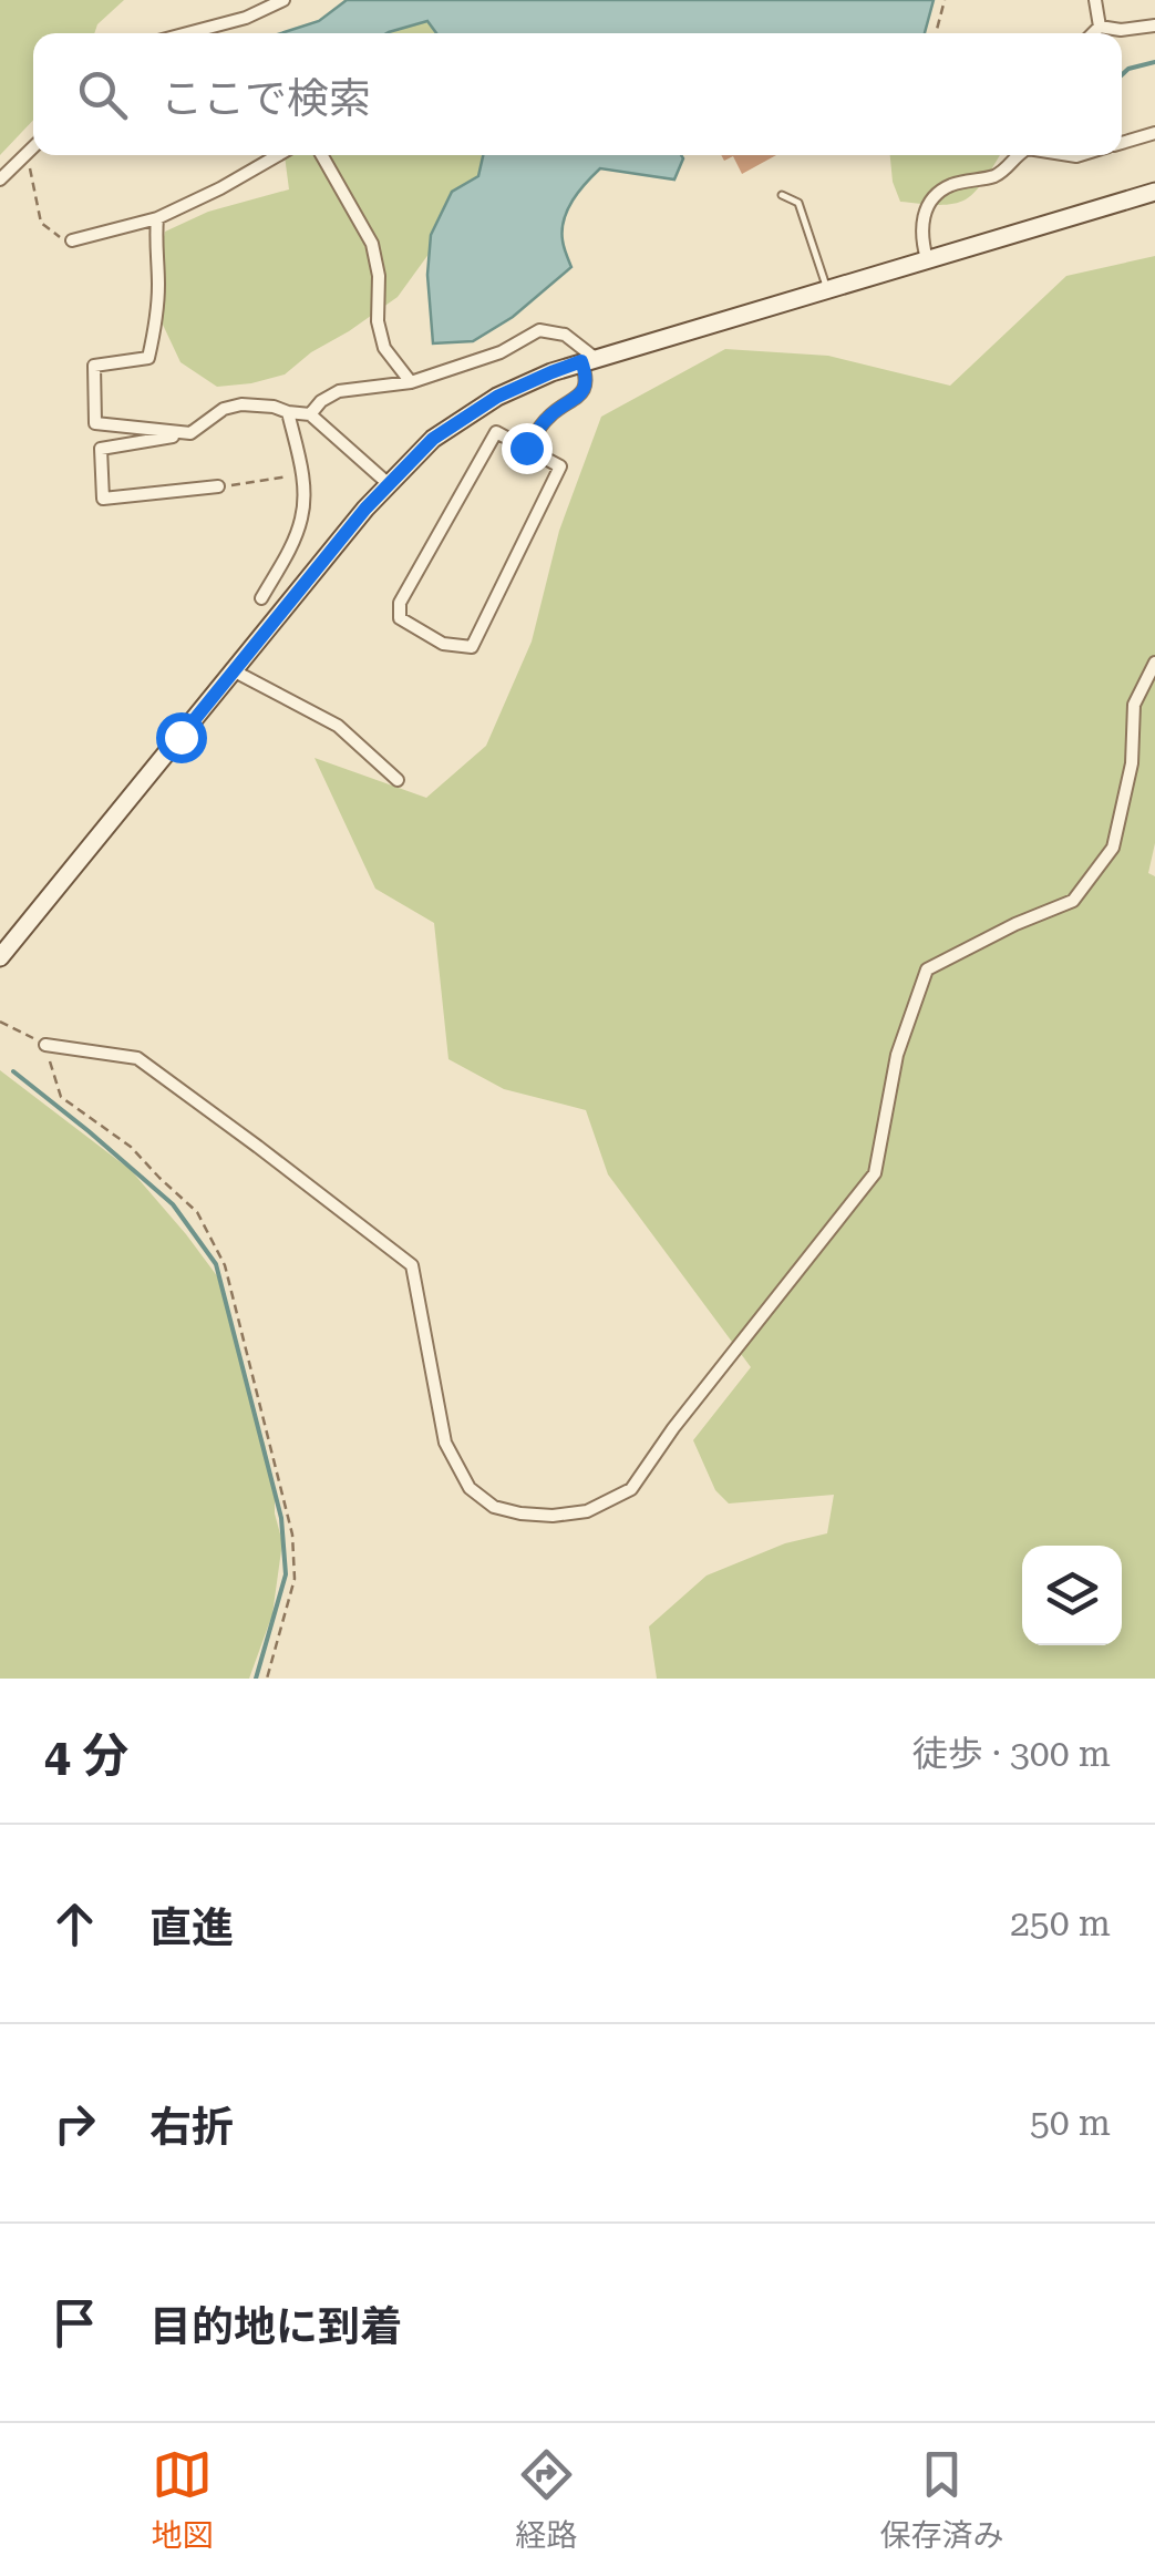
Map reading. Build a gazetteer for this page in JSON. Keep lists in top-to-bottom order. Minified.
{"page":{"search":"ここで検索","heading":["4 分","徒歩 · 300 m"],"list":[["直進","250 m"],["右折","50 m"],"目的地に到着"],"nav":["地図","経路","保存済み"]}}
